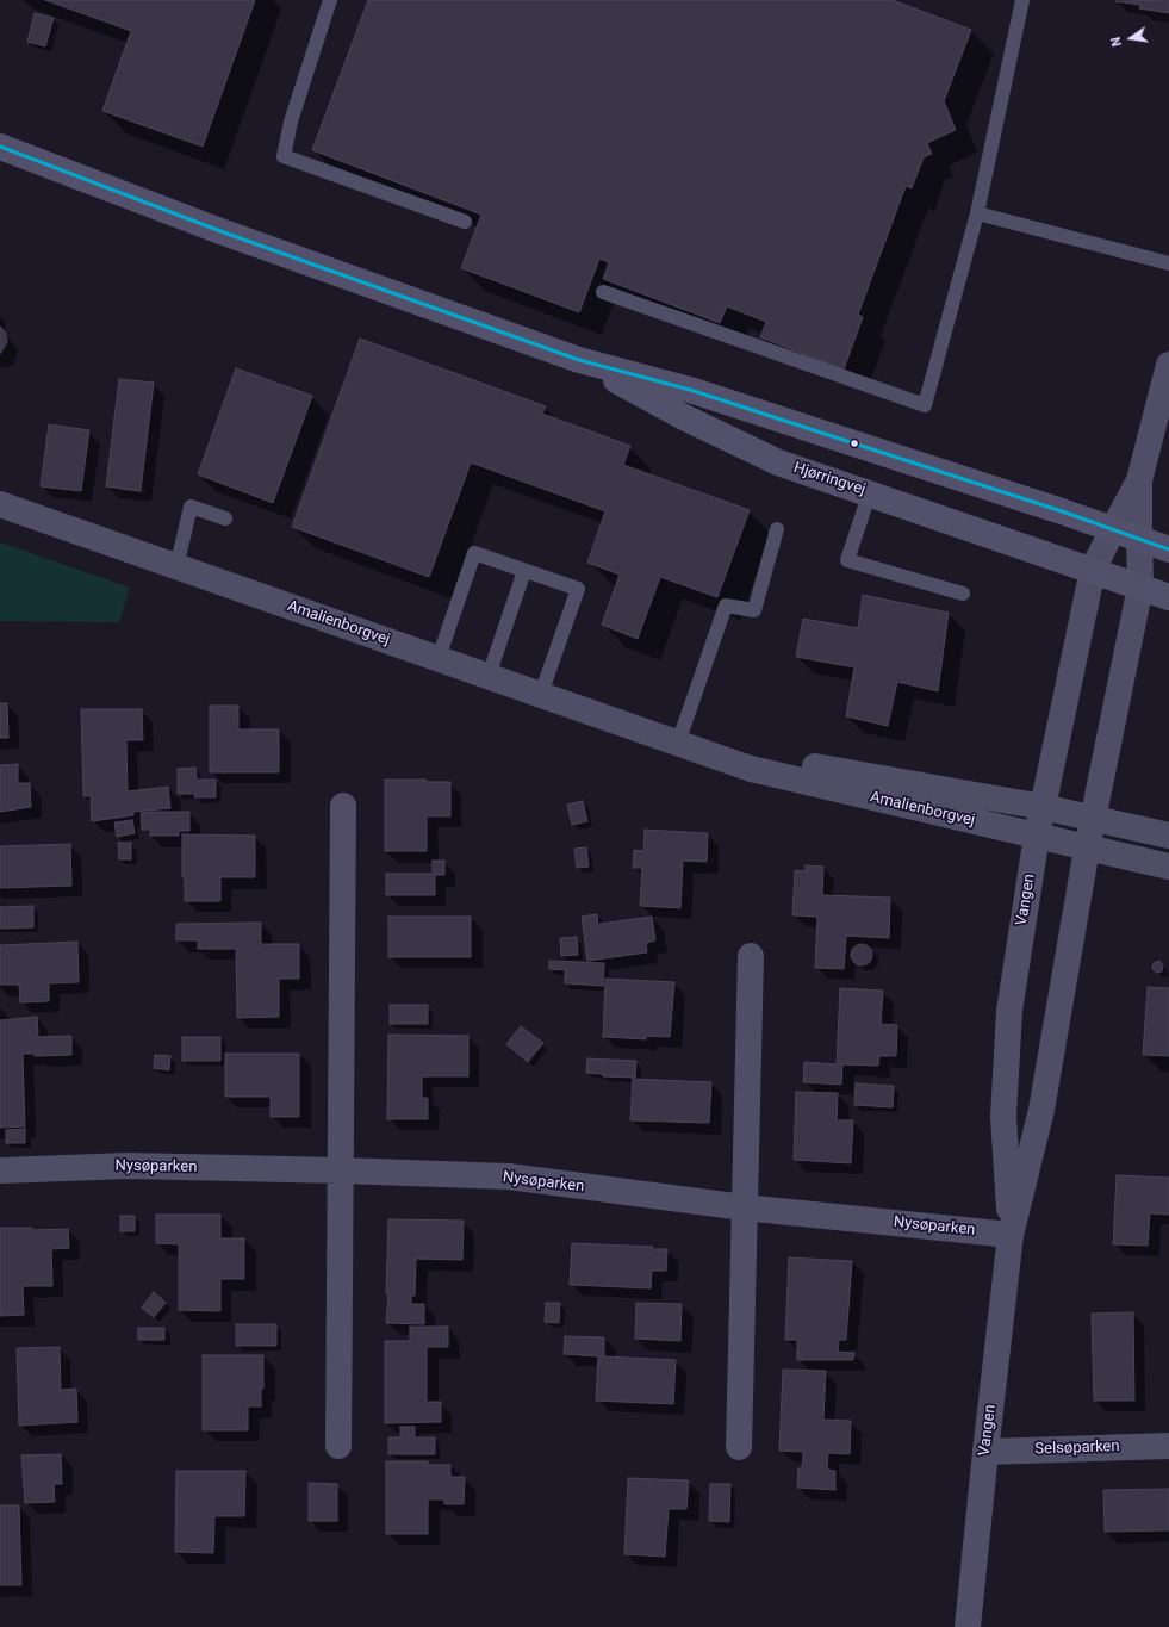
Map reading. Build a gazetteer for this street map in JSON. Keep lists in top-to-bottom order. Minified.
{"streets":{"main road":["Hjørringvej"],"street":["Amalienborgvej","Vangen","Nysøparken","Selsøparken"]},"crossings":[["Hjørringvej","Vangen"],["Amalienborgvej","Vangen"],["Vangen","Nysøparken"],["Vangen","Selsøparken"]],"north":"left"}
